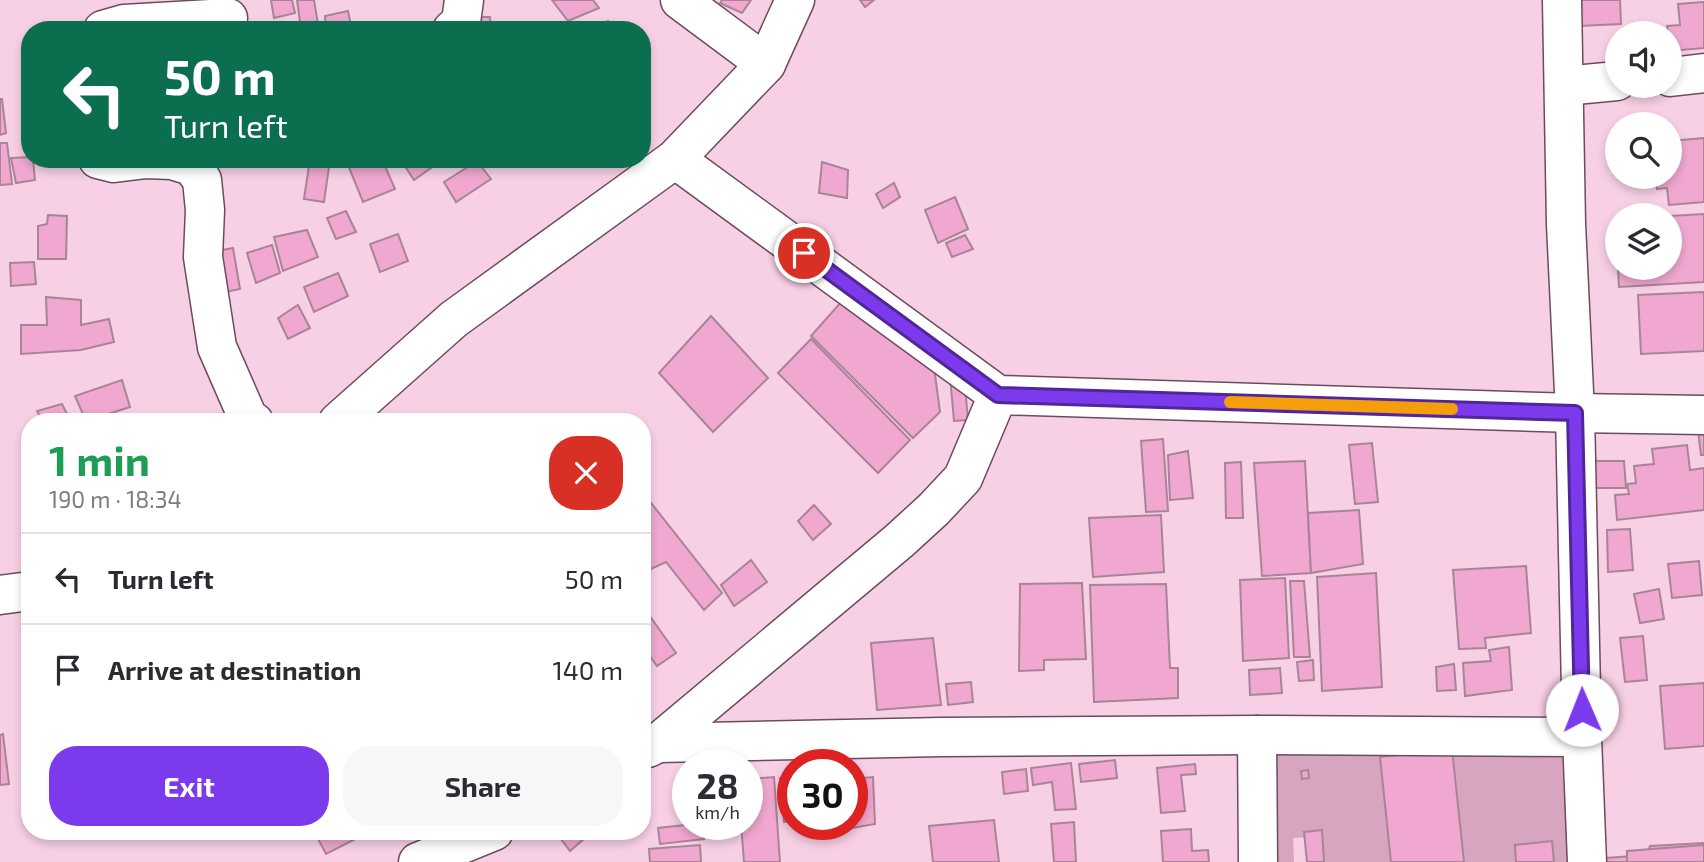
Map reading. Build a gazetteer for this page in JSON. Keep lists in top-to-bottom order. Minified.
{"page":{"turn":["50 m","Turn left"],"heading":["1 min","190 m · 18:34"],"list":[{"name":"Turn left","value":"50 m"},{"name":"Arrive at destination","value":"140 m"}],"buttons":["Exit","Share"],"speed":"28 km/h","limit":"30"}}
